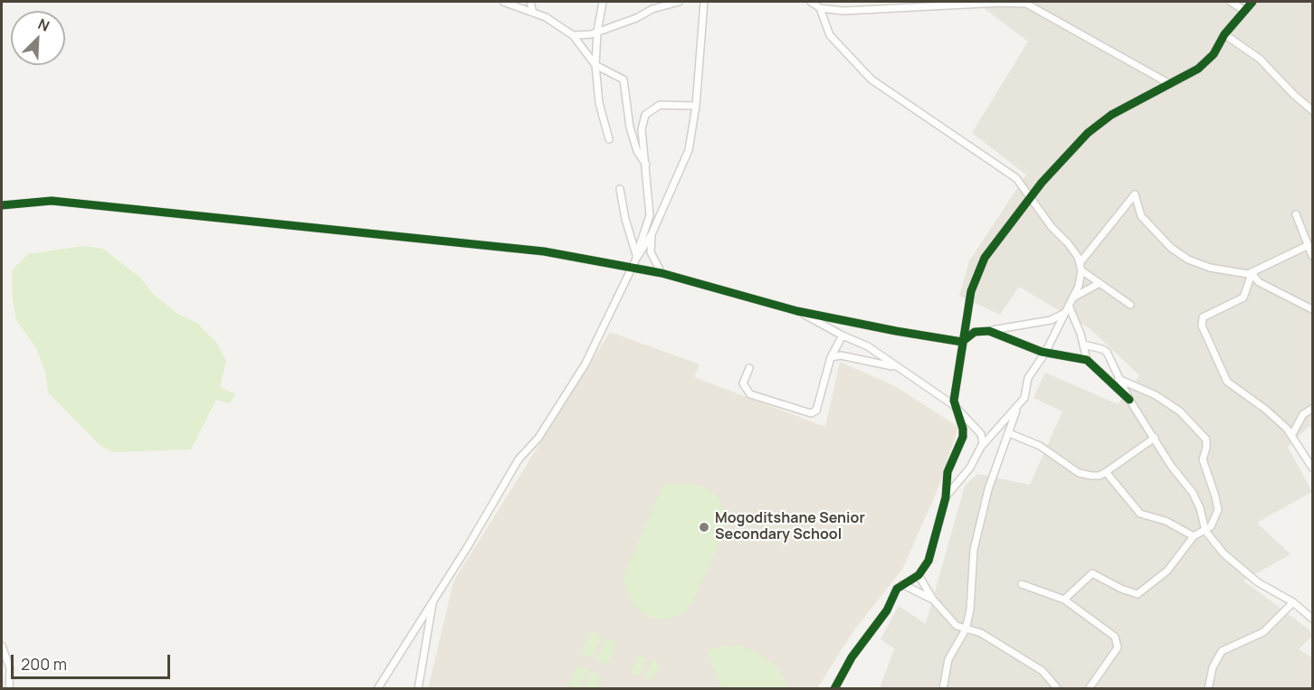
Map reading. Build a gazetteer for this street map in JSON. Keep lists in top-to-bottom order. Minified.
{"places":["Mogoditshane Senior Secondary School"],"scale_bar":"200 m","north":"top right"}
